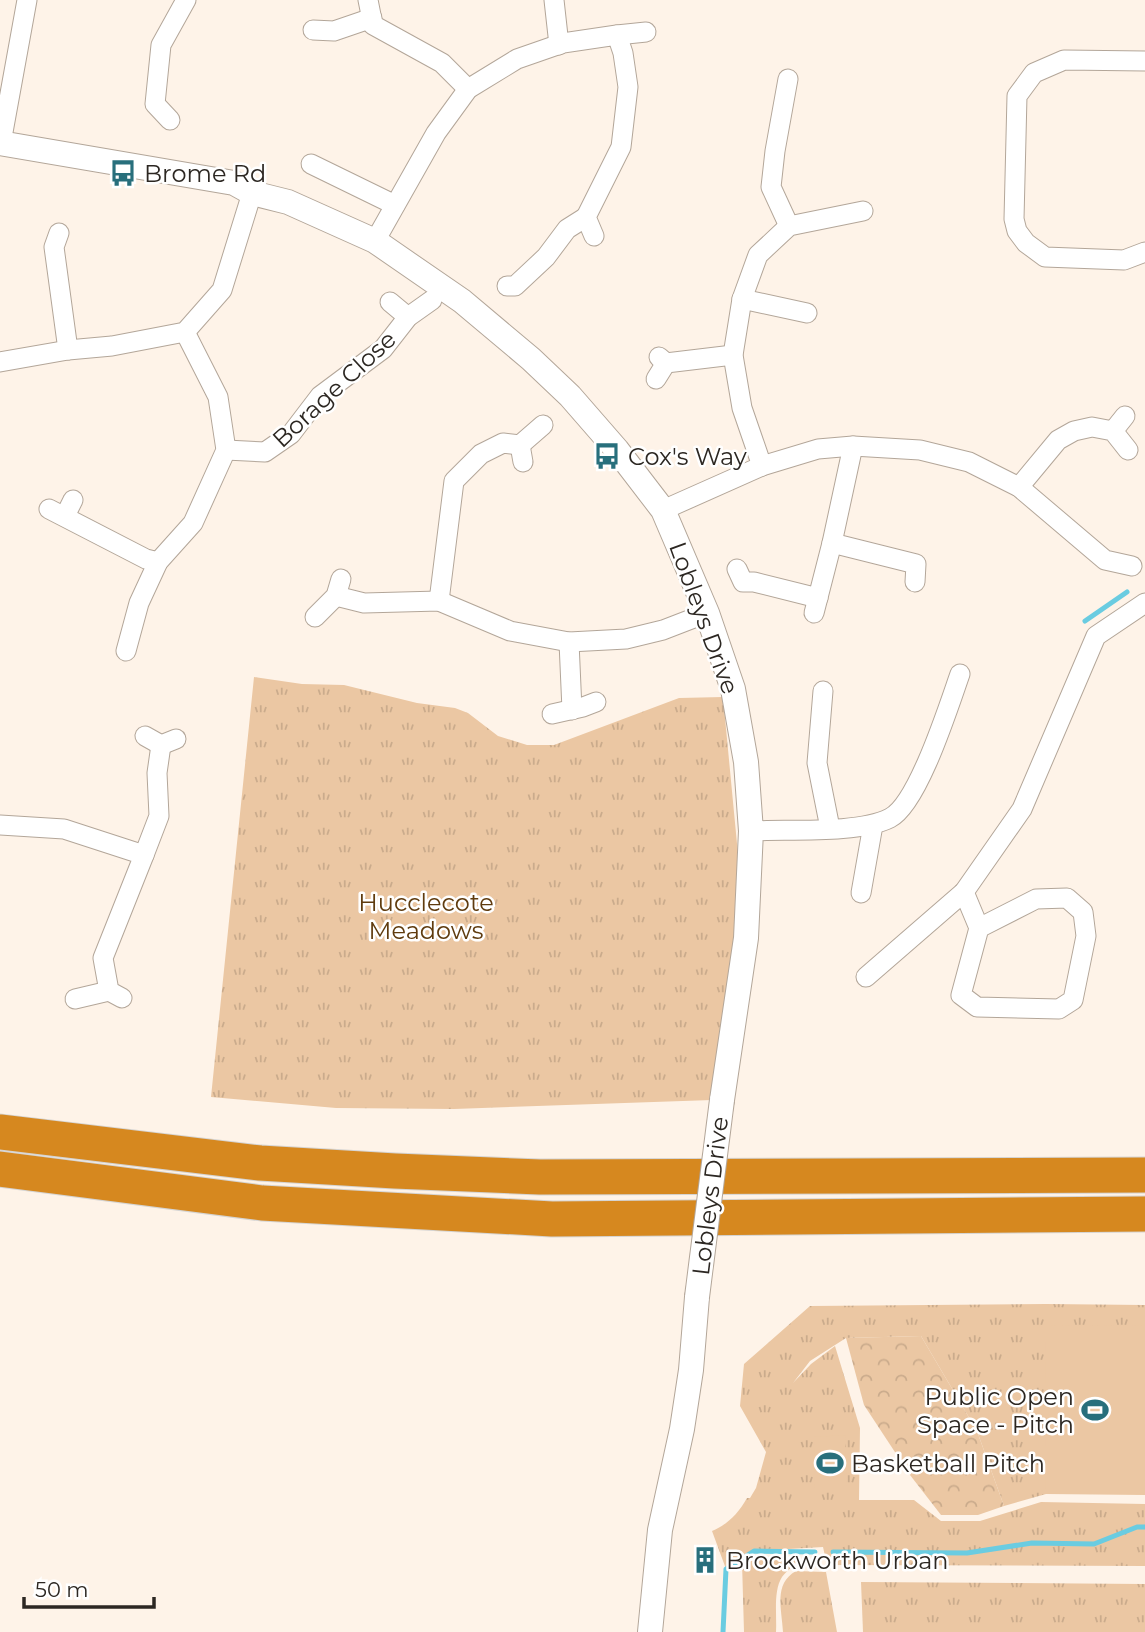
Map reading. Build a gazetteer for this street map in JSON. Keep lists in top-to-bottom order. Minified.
{"streets":{"street":["Borage Close","Lobleys Drive"]},"parks":["Hucclecote Meadows"],"places":{"bus stop":["Brome Rd","Cox's Way"],"sports":["Public Open Space - Pitch","Basketball Pitch"],"building":["Brockworth Urban"]},"scale_bar":"50 m"}
